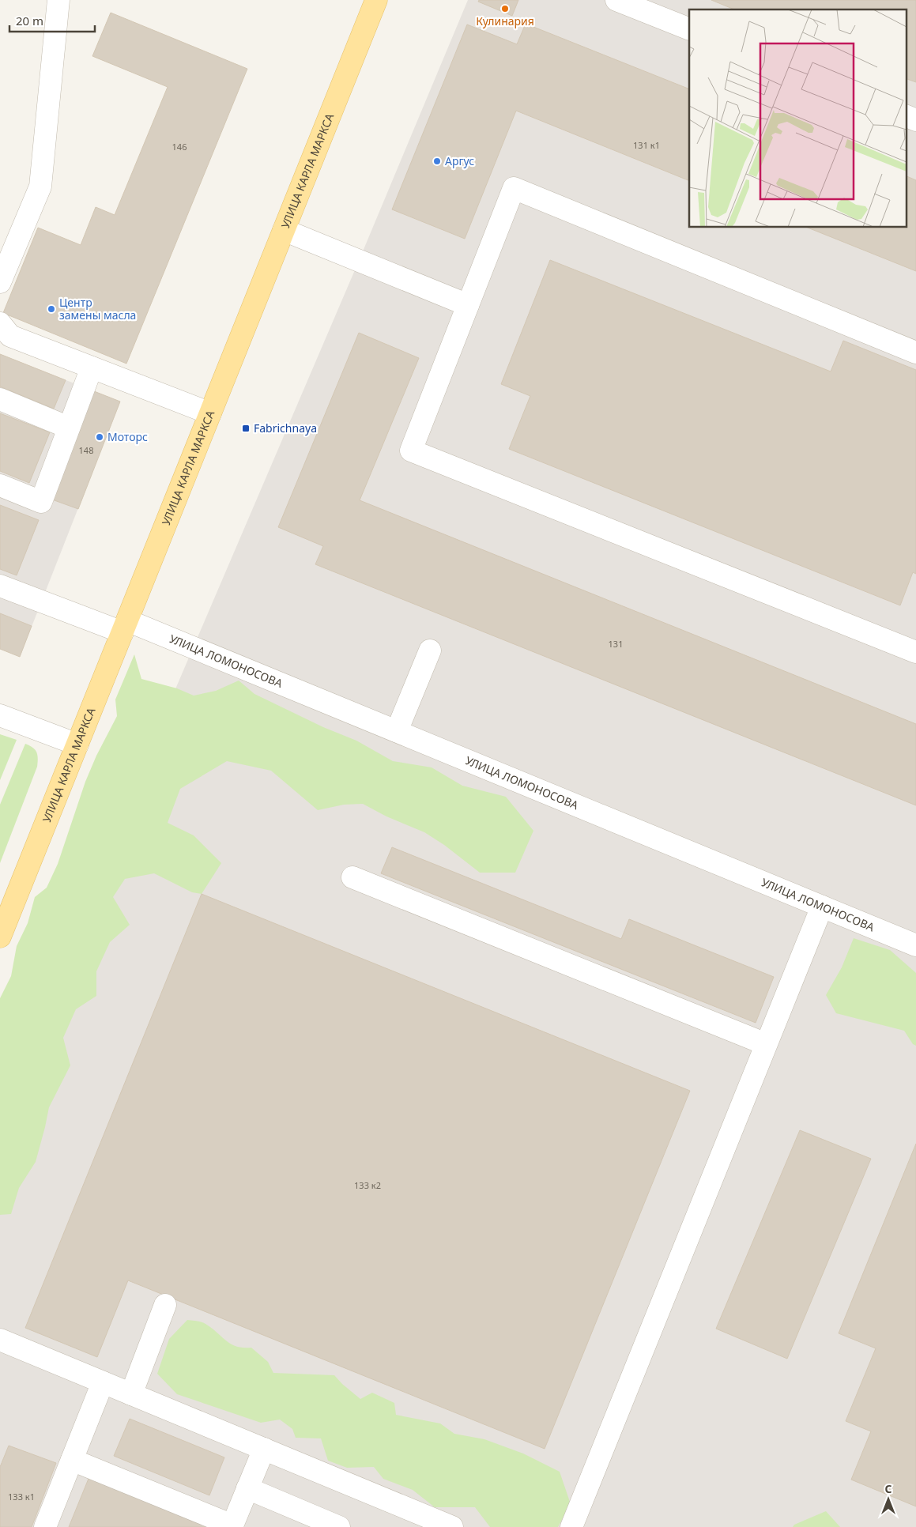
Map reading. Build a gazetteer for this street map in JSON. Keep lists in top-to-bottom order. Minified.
{"streets":{"main road":["УЛИЦА КАРЛА МАРКСА"],"street":["УЛИЦА ЛОМОНОСОВА"]},"crossings":[["УЛИЦА КАРЛА МАРКСА","УЛИЦА ЛОМОНОСОВА"]],"places":{"other":["Кулинария","Аргус","Центр замены масла","Моторс"],"transit":["Fabrichnaya"]},"house_numbers":["131 к1","146","148","131","133 к2","133 к1"],"scale_bar":"20 m","north":"top"}
